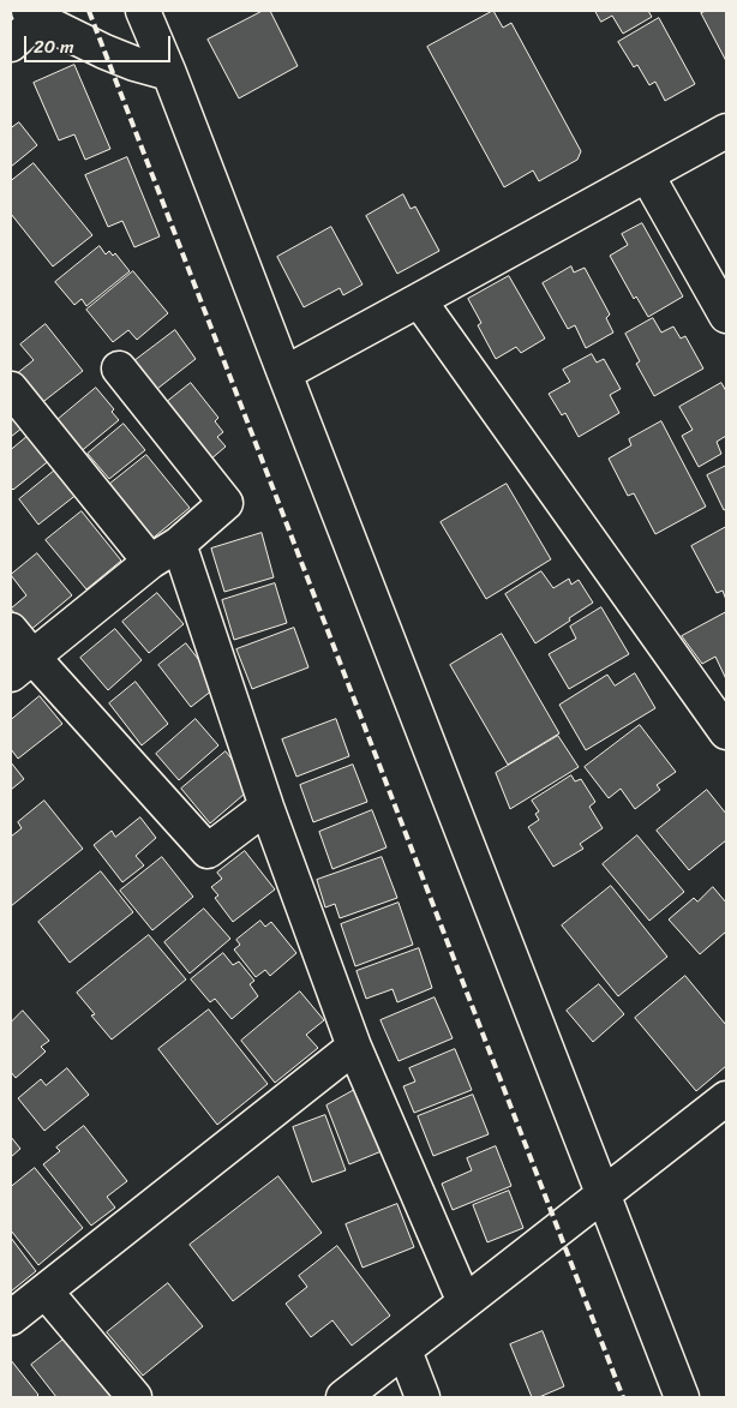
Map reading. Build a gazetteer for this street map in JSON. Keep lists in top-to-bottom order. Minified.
{"scale_bar":"20 m"}
